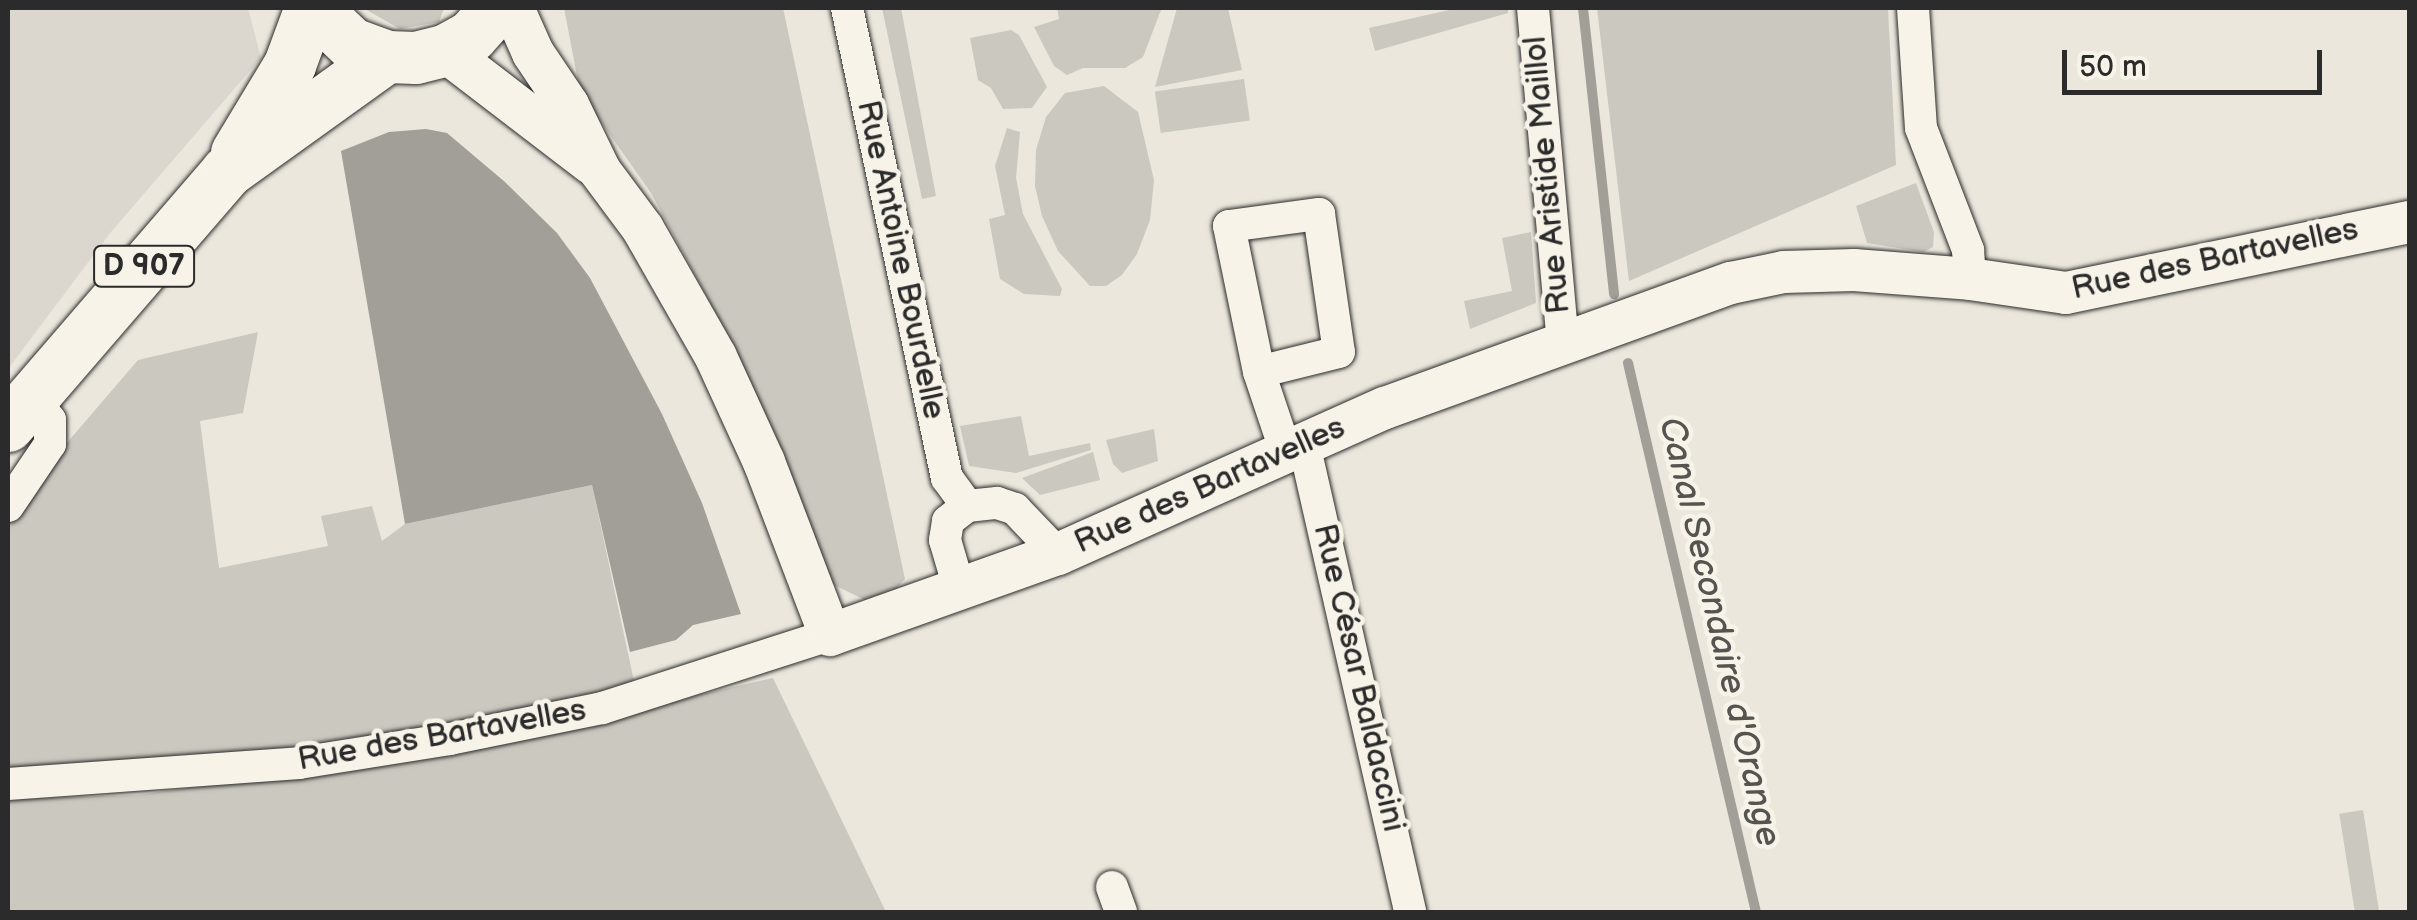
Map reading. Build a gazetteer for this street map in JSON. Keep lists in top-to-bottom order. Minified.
{"streets":{"main road":["D 907"],"street":["Rue Aristide Maillol","Rue Antoine Bourdelle","Rue des Bartavelles","Rue César Baldaccini"]},"crossings":[["Rue Aristide Maillol","Rue des Bartavelles"],["Rue des Bartavelles","Rue César Baldaccini"]],"water":["Canal Secondaire d'Orange"],"scale_bar":"50 m"}
